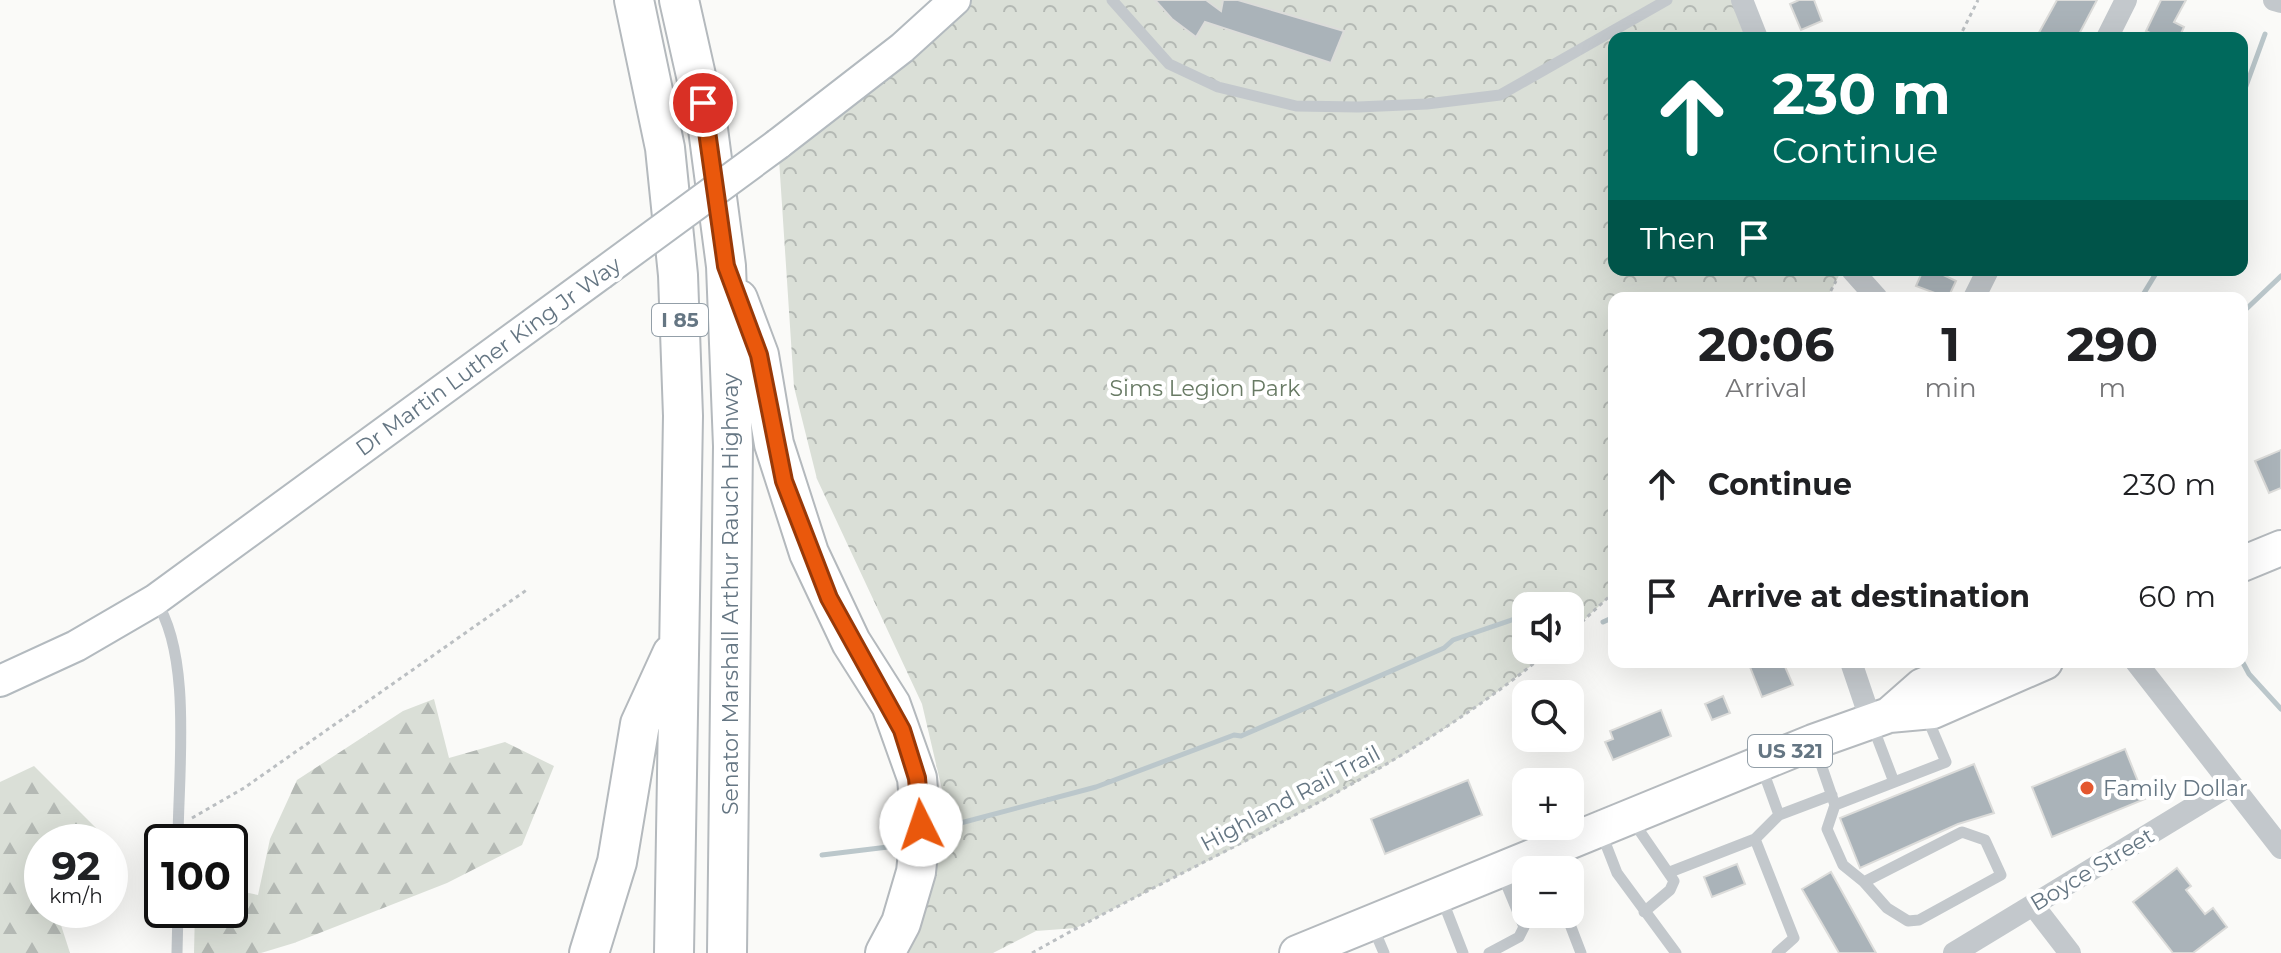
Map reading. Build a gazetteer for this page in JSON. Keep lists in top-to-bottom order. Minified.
{"streets":{"highway":["I 85","Senator Marshall Arthur Rauch Highway"],"main road":["Dr Martin Luther King Jr Way","US 321"],"street":["Boyce Street"],"path":["Highland Rail Trail"]},"parks":["Sims Legion Park"],"places":["Family Dollar"],"page":{"turn":["230 m","Continue"],"then":"Then","eta":["20:06","Arrival","1","min","290","m"],"list":[{"name":"Continue","value":"230 m"},{"name":"Arrive at destination","value":"60 m"}],"map_buttons":["+","−"],"speed":"92 km/h","limit":"100"}}
